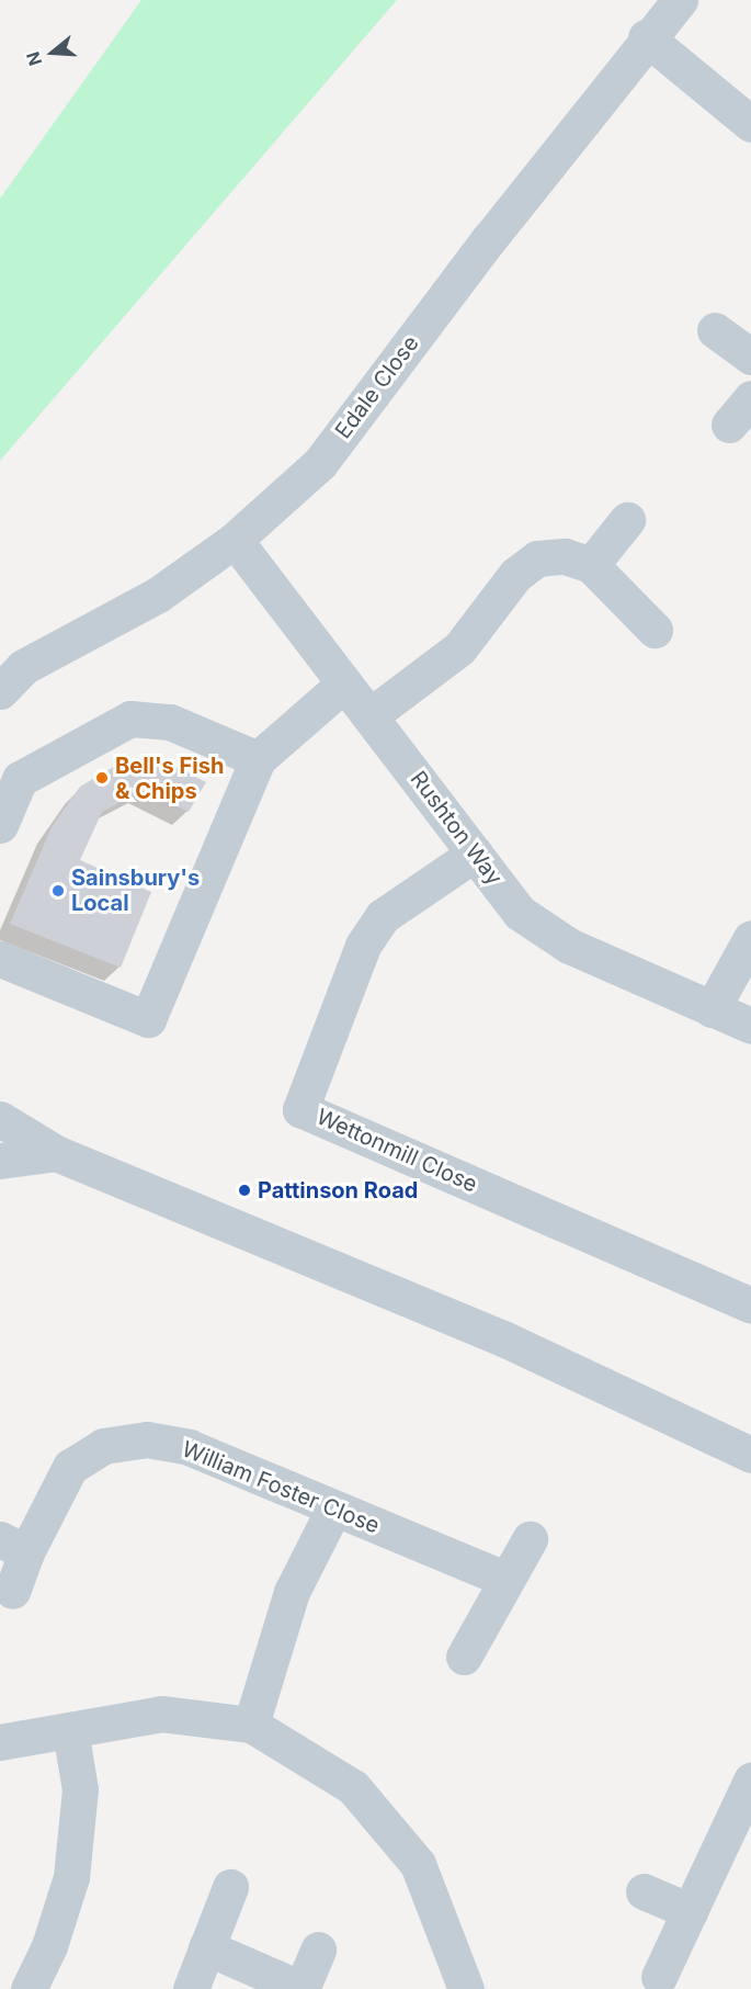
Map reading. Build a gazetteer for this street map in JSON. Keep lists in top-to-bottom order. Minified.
{"streets":{"street":["Edale Close","Rushton Way","Wettonmill Close","William Foster Close"]},"crossings":[["Edale Close","Rushton Way"],["Rushton Way","Wettonmill Close"]],"places":["Bell's Fish & Chips","Sainsbury's Local","Pattinson Road"],"north":"left"}
